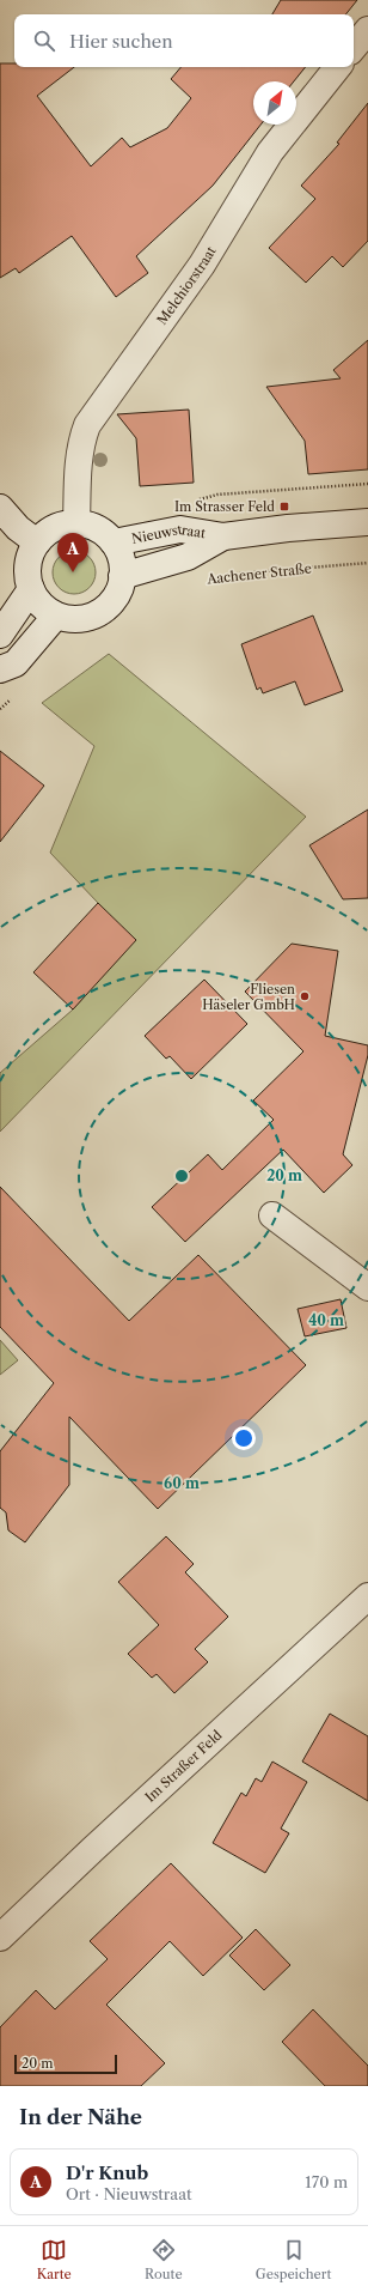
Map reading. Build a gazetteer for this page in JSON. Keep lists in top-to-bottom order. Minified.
{"streets":{"street":["Melchiorstraat","Nieuwstraat","Im Straßer Feld"],"path":["Aachener Straße"]},"crossings":[["Melchiorstraat","Nieuwstraat"]],"places":{"transit":["Im Strasser Feld"],"other":["Fliesen Häseler GmbH"]},"scale_bar":"20 m","north":"top right","page":{"search":"Hier suchen","pins":"A","scale":"20 m","heading":"In der Nähe","list":[{"mark":"A","name":"D'r Knub","note":"Ort · Nieuwstraat","value":"170 m"}],"nav":["Karte","Route","Gespeichert"]},"rings":["20 m","40 m","60 m"]}
